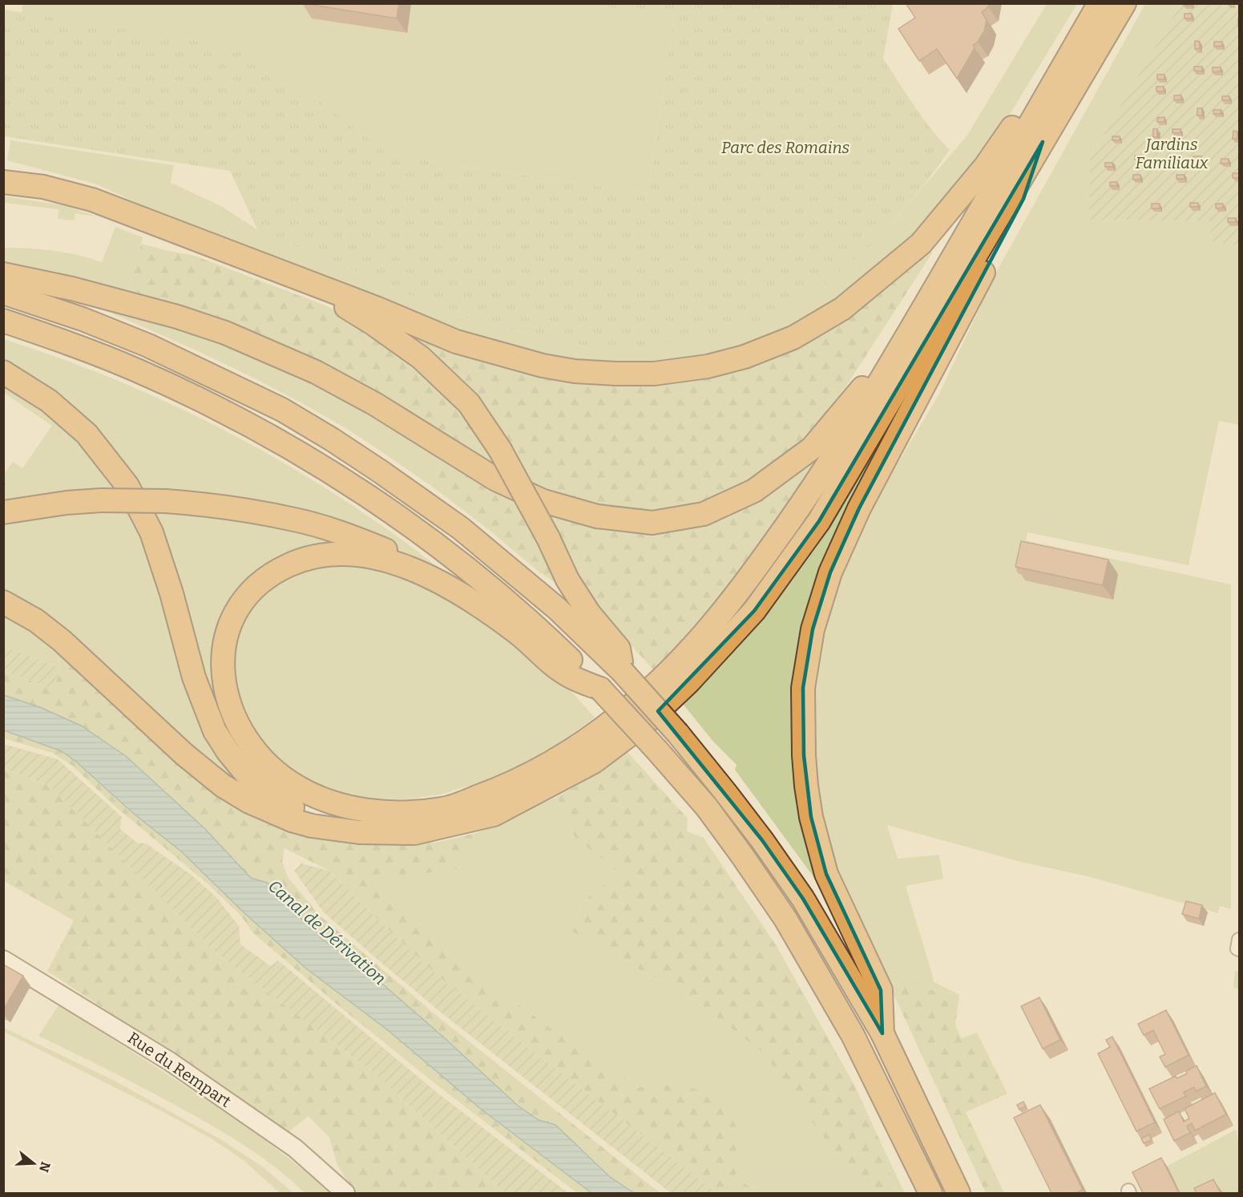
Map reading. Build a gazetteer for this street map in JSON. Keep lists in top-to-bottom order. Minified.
{"streets":{"street":["Rue du Rempart"]},"water":["Canal de Dérivation"],"parks":["Jardins Familiaux","Parc des Romains"],"north":"right"}
